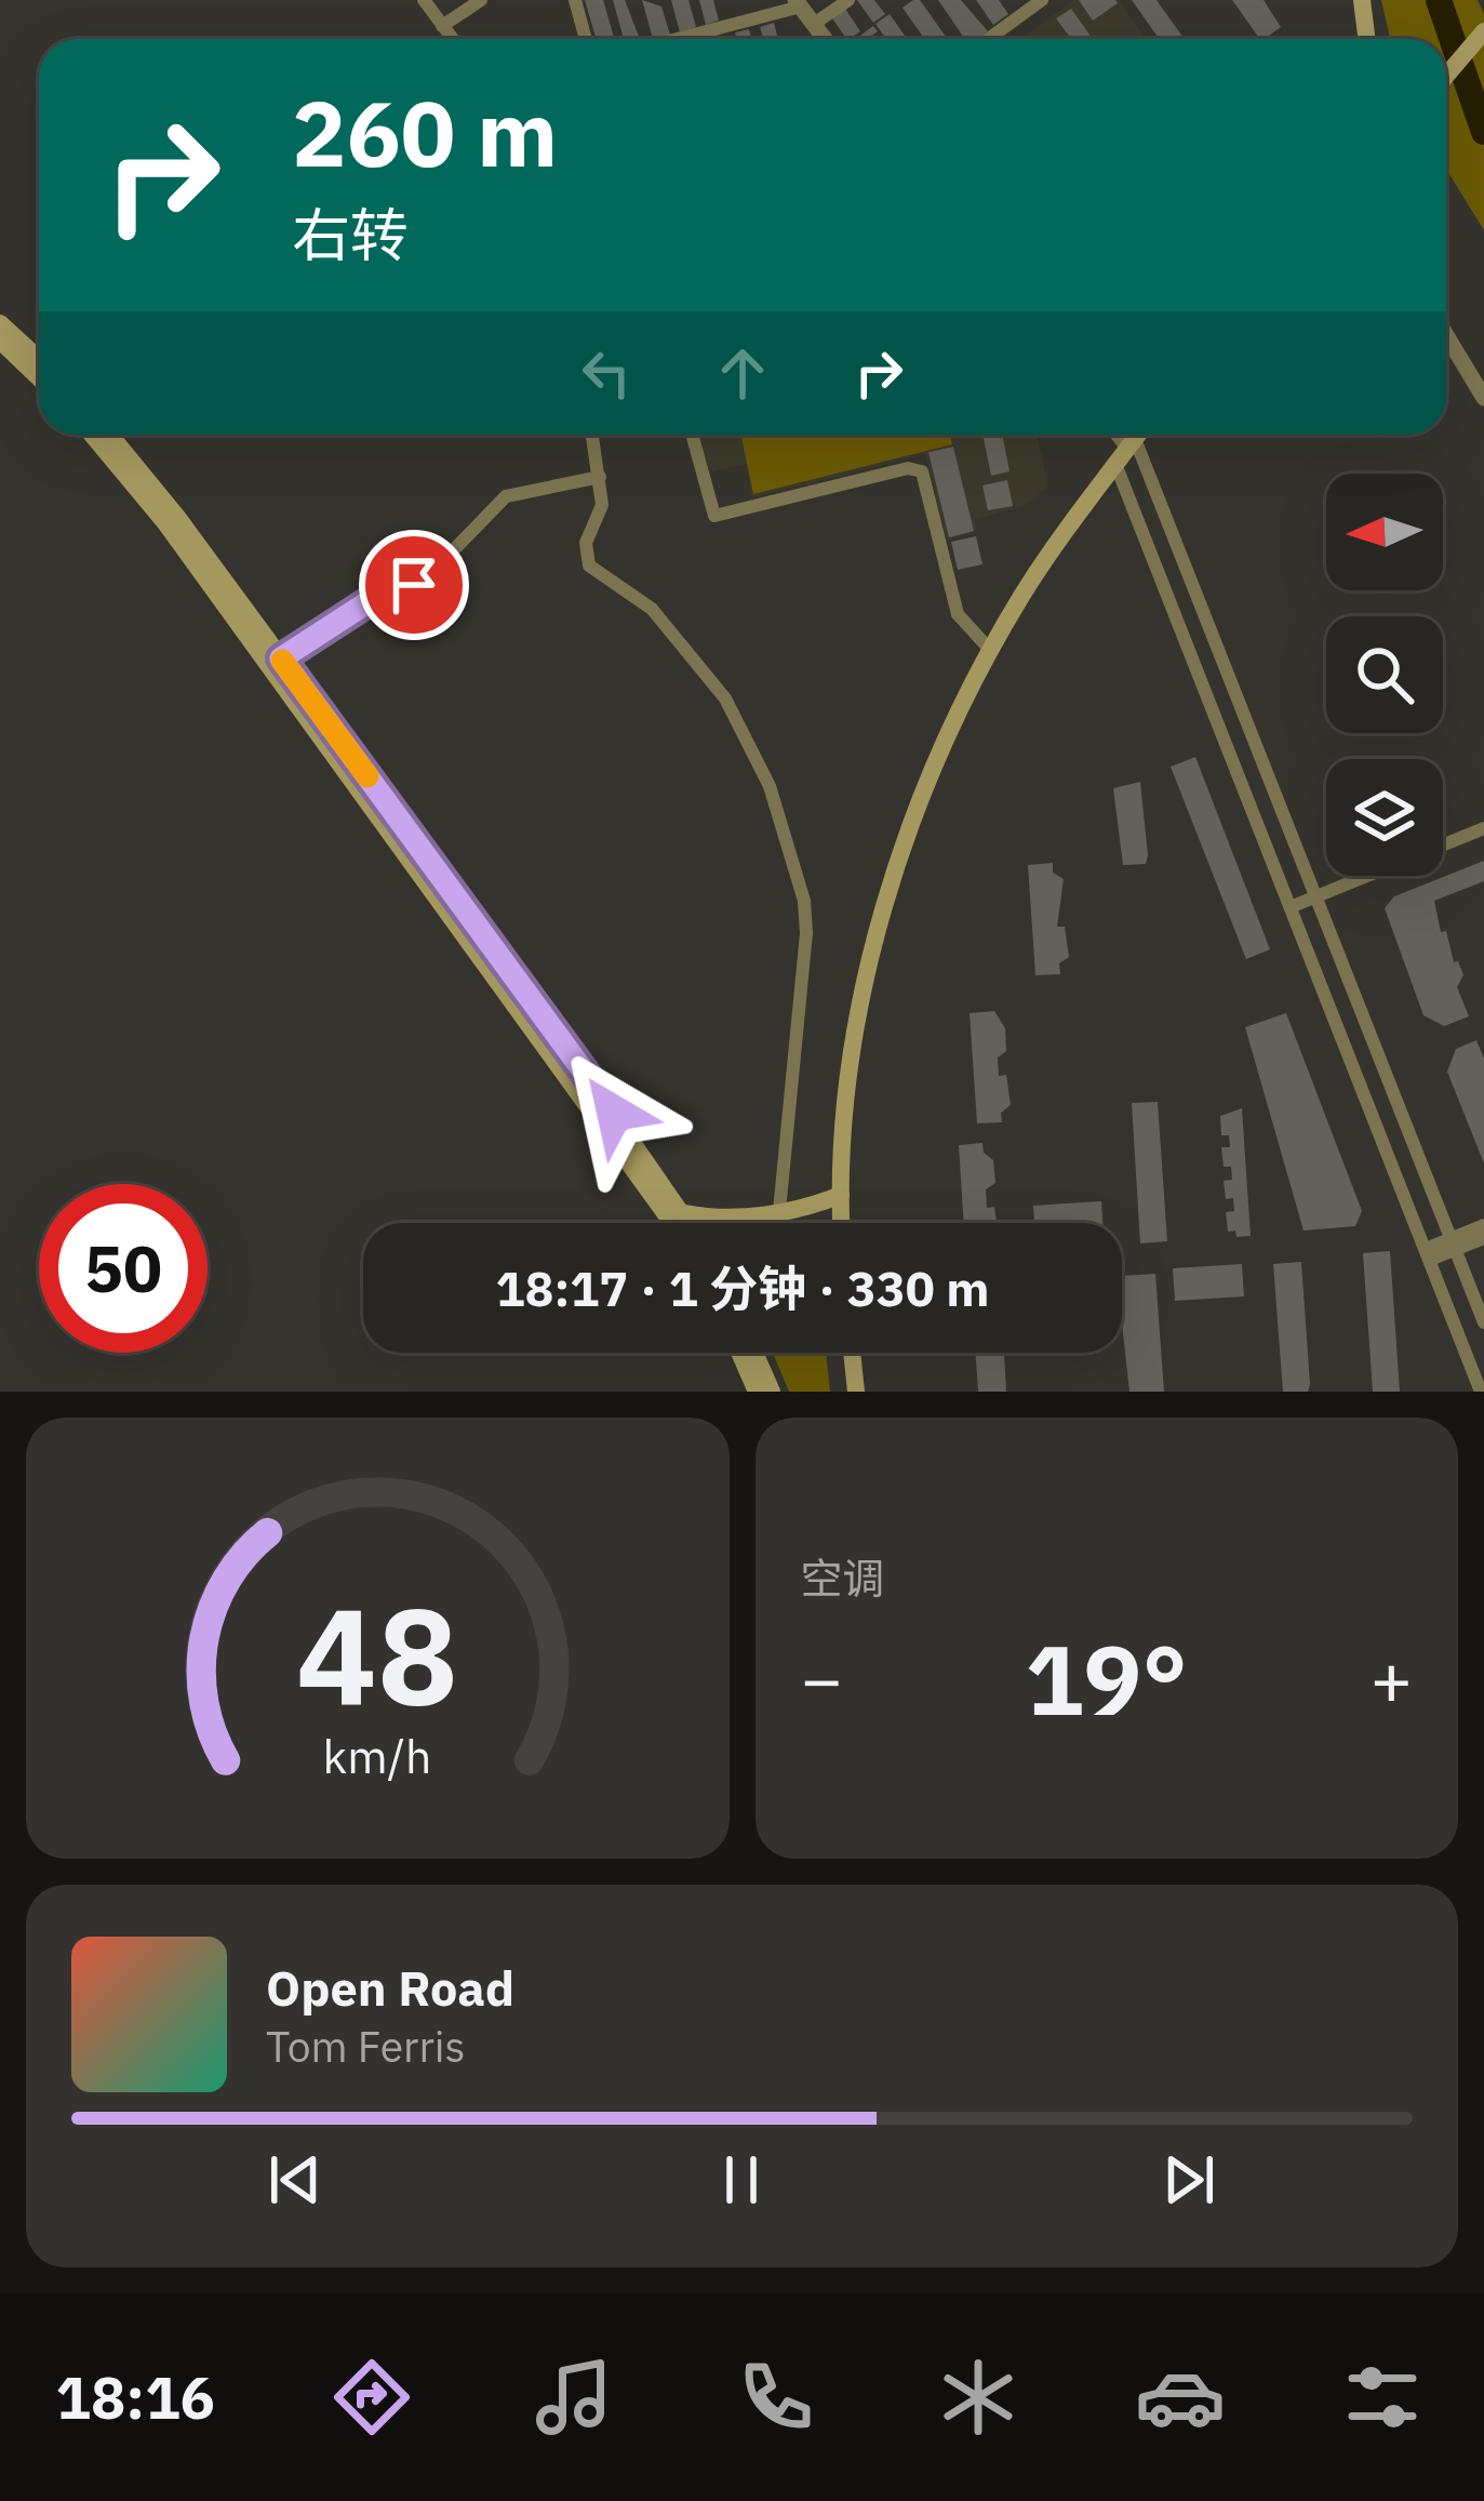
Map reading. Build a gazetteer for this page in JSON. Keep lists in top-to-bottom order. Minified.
{"north":"left","page":{"turn":["260 m","右转"],"limit":"50","trip":"18:17 · 1 分钟 · 330 m","tile":"空调","heat":["−","19°","+"],"song":["Open Road","Tom Ferris"],"tabs":"18:16","gauge":["48","km/h"]}}
